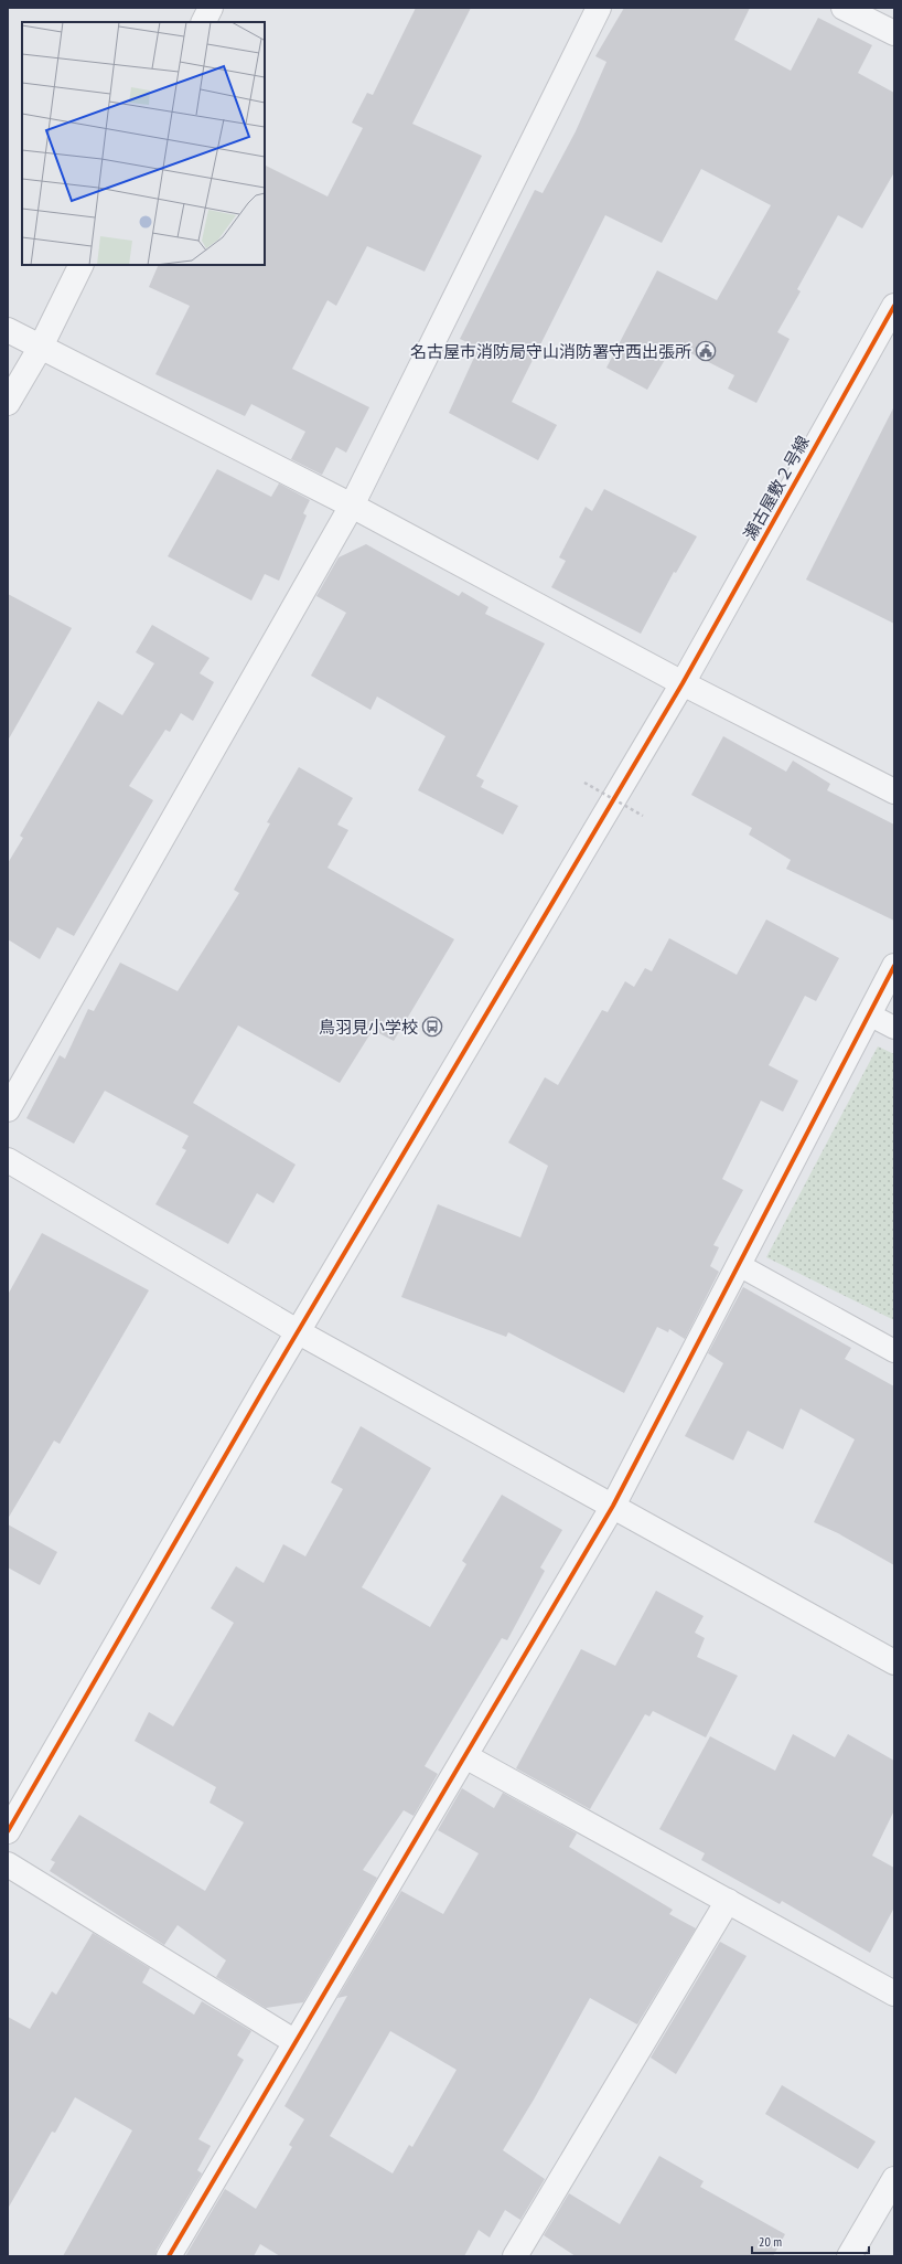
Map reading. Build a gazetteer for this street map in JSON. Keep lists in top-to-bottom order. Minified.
{"streets":{"street":["瀬古屋敷２号線"]},"places":{"public building":["名古屋市消防局守山消防署守西出張所"],"bus stop":["鳥羽見小学校"]},"scale_bar":"20 m"}
